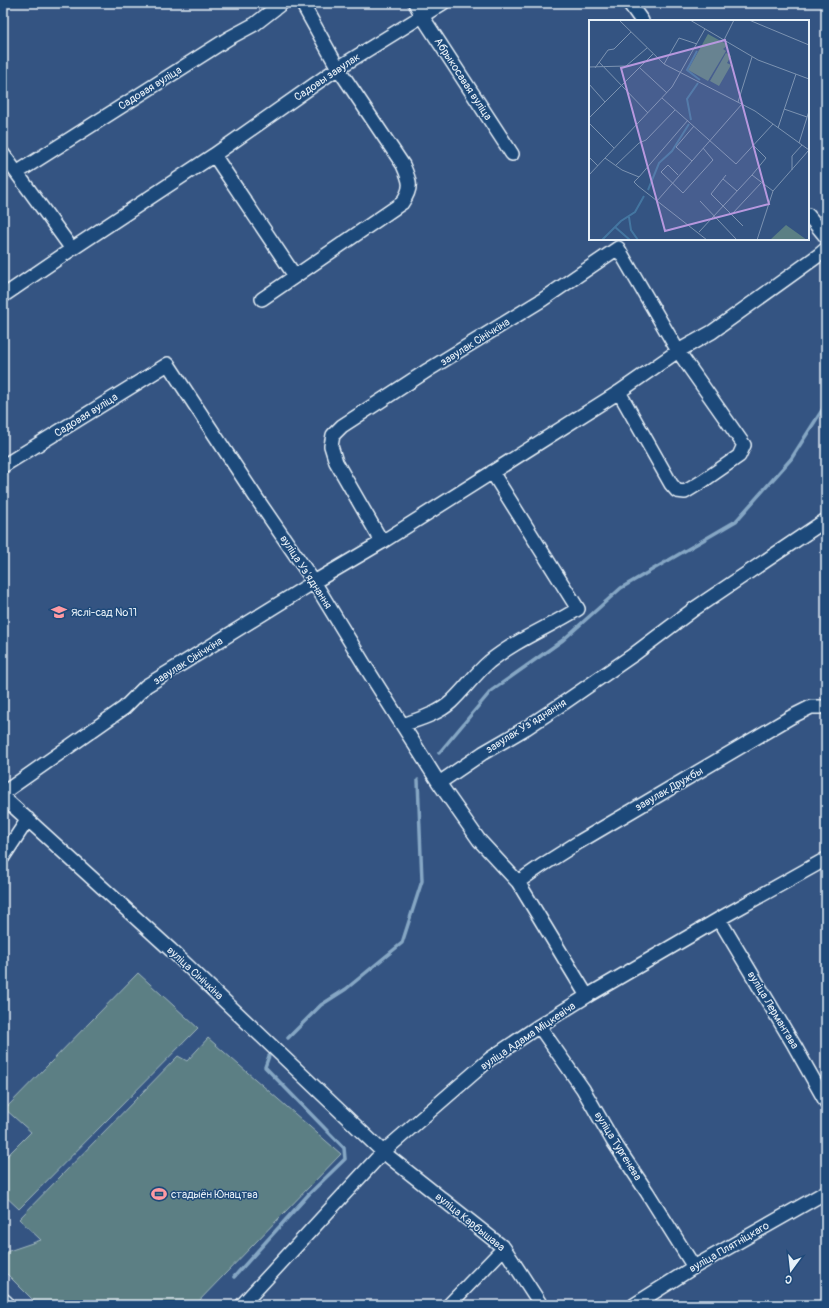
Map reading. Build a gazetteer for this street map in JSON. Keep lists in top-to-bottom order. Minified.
{"streets":{"street":["Садовы завулак","Абрыкосавая вуліца","Садовая вуліца","завулак Сінічкіна","вуліца Узʼяднання","завулак Узʼяднання","завулак Дружбы","вуліца Сінічкіна","вуліца Лермантава","вуліца Адама Міцкевіча","вуліца Тургенева","вуліца Карбышава","вуліца Плятніцкаго"]},"crossings":[["Садовы завулак","Абрыкосавая вуліца"],["Садовая вуліца","вуліца Узʼяднання"],["завулак Сінічкіна","вуліца Узʼяднання"],["вуліца Узʼяднання","завулак Узʼяднання"],["вуліца Сінічкіна","вуліца Адама Міцкевіча"],["вуліца Сінічкіна","вуліца Карбышава"],["вуліца Лермантава","вуліца Адама Міцкевіча"],["вуліца Адама Міцкевіча","вуліца Тургенева"],["вуліца Адама Міцкевіча","вуліца Карбышава"],["вуліца Тургенева","вуліца Плятніцкаго"]],"places":{"school or university":["Яслі-сад №11"],"sports":["стадыён Юнацтва"]},"north":"bottom"}
